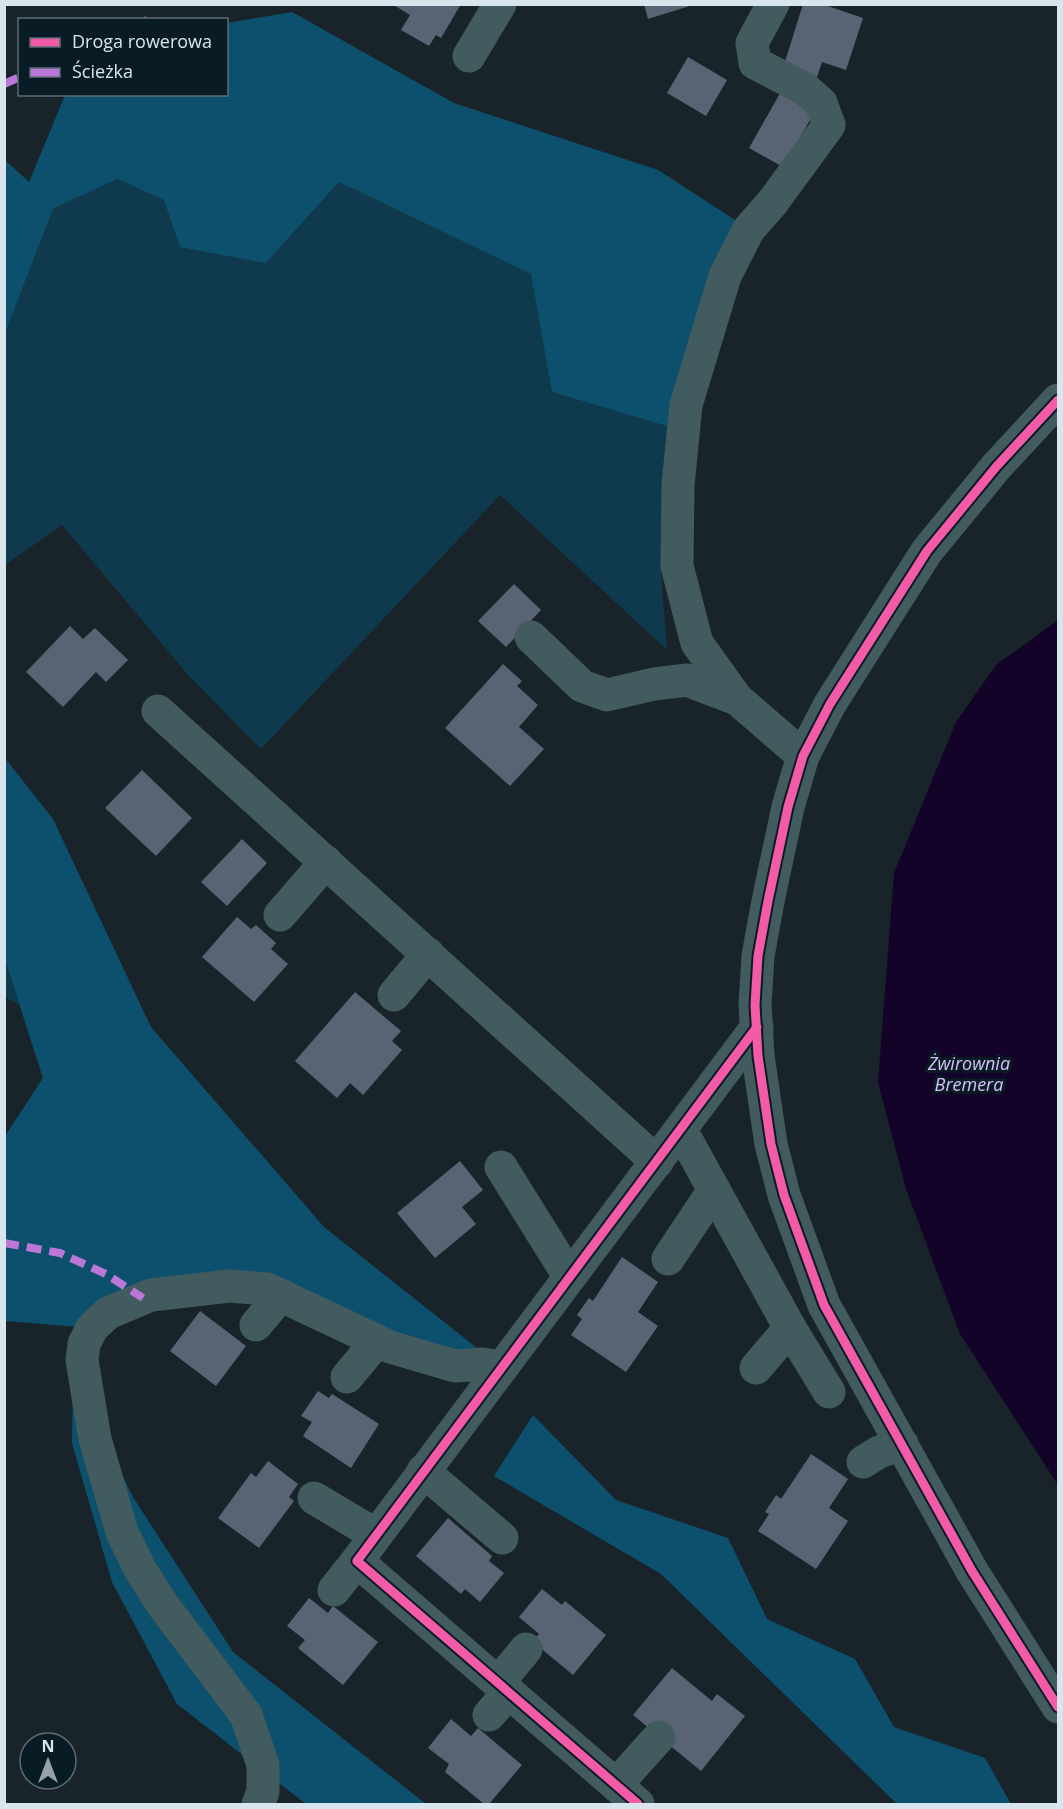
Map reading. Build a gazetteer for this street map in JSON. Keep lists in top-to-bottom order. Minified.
{"water":["Żwirownia Bremera"],"legend":["Droga rowerowa","Ścieżka"],"north":"top"}
